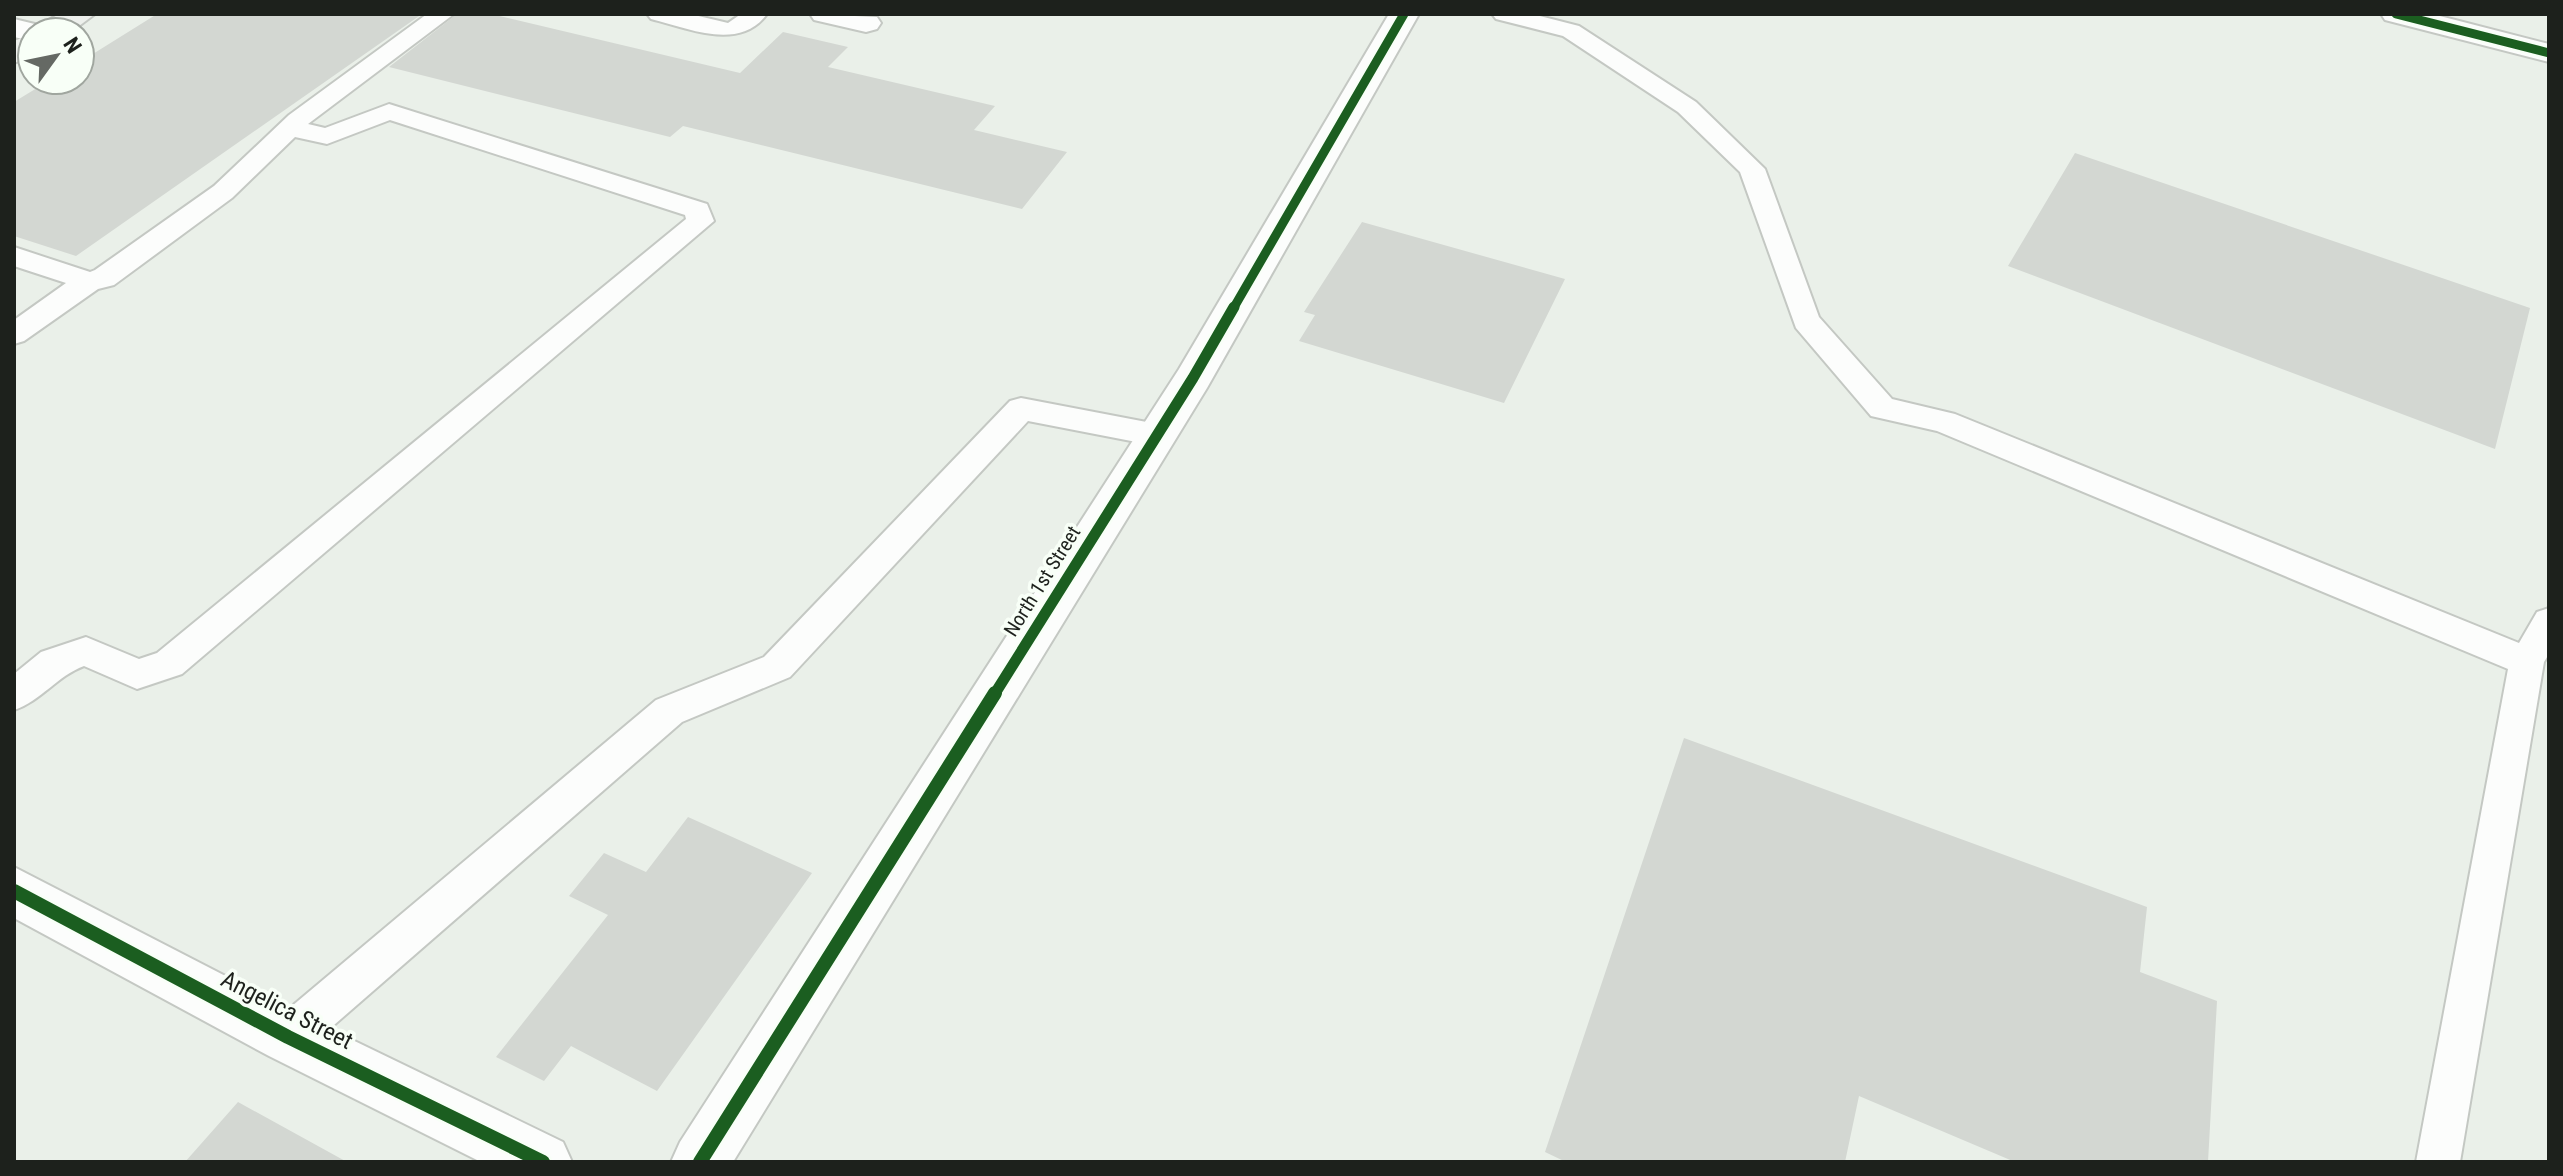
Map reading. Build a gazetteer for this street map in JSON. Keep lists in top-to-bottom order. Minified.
{"streets":{"street":["North 1st Street","Angelica Street"]},"north":"top right"}
